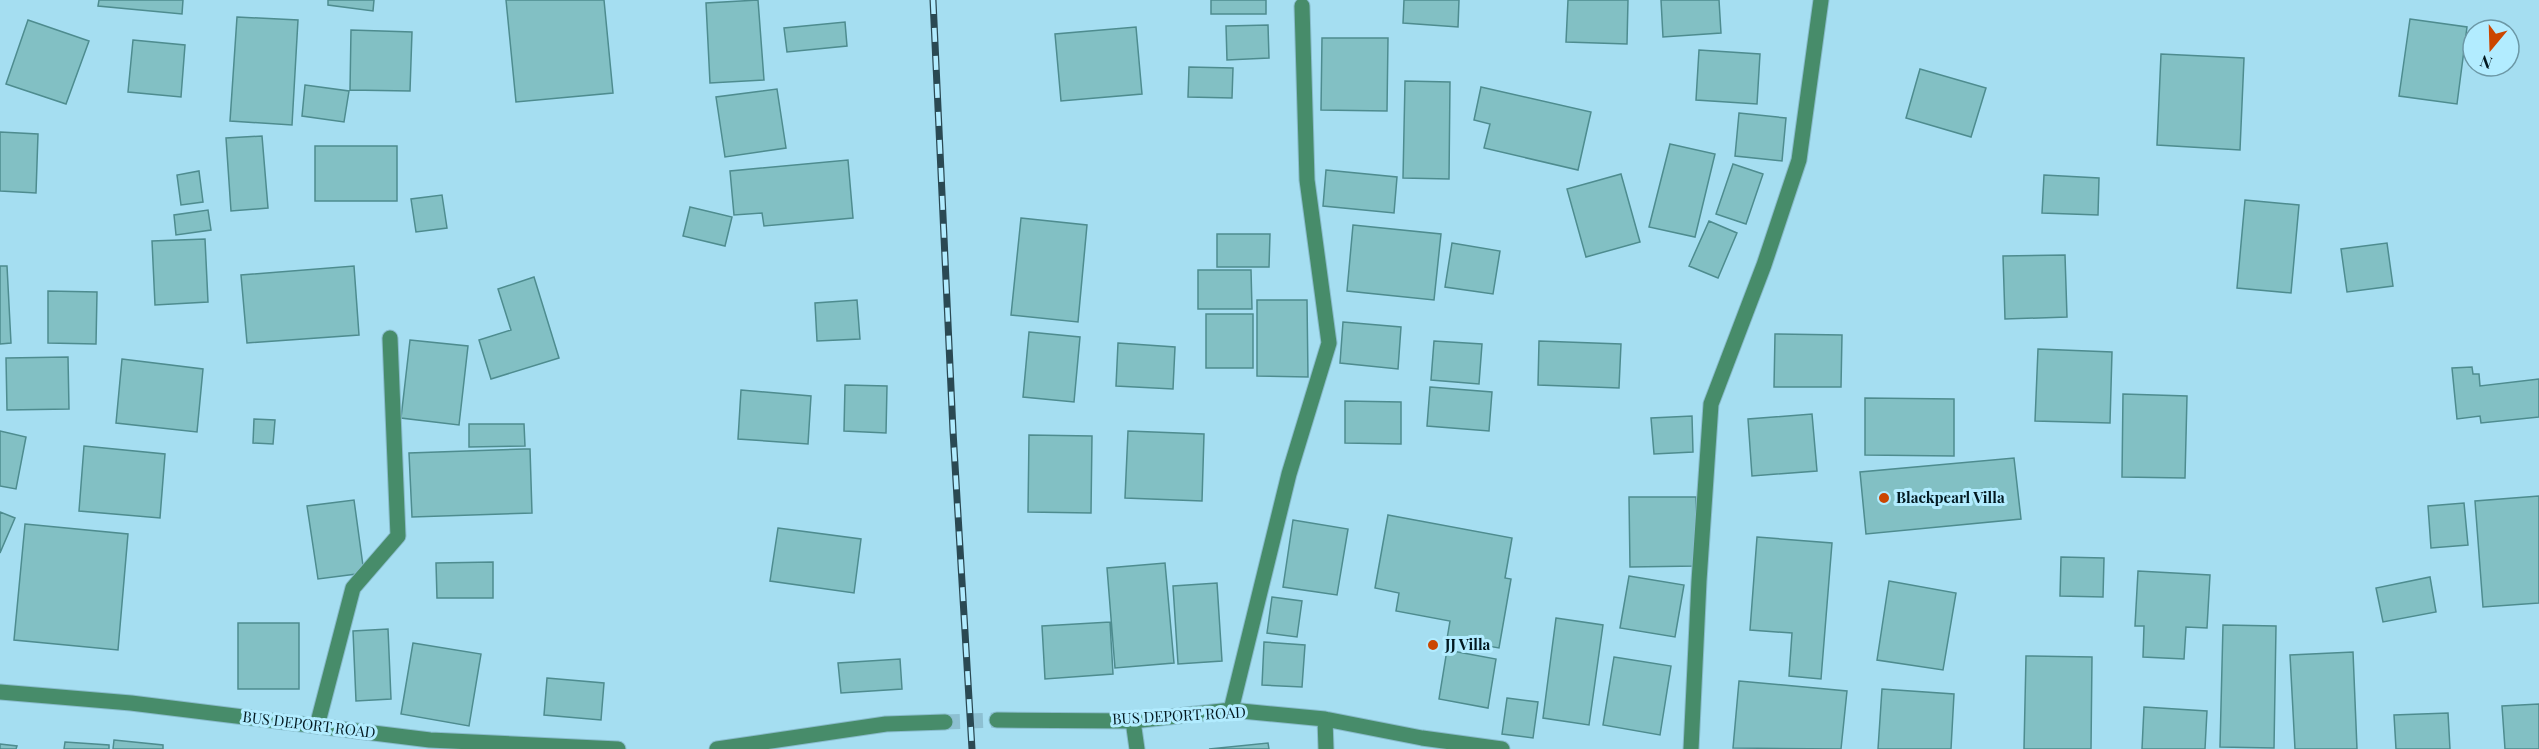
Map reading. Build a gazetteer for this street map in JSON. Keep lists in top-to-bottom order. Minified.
{"streets":{"street":["BUS DEPORT ROAD"]},"places":["Blackpearl Villa","JJ Villa"],"north":"bottom"}
